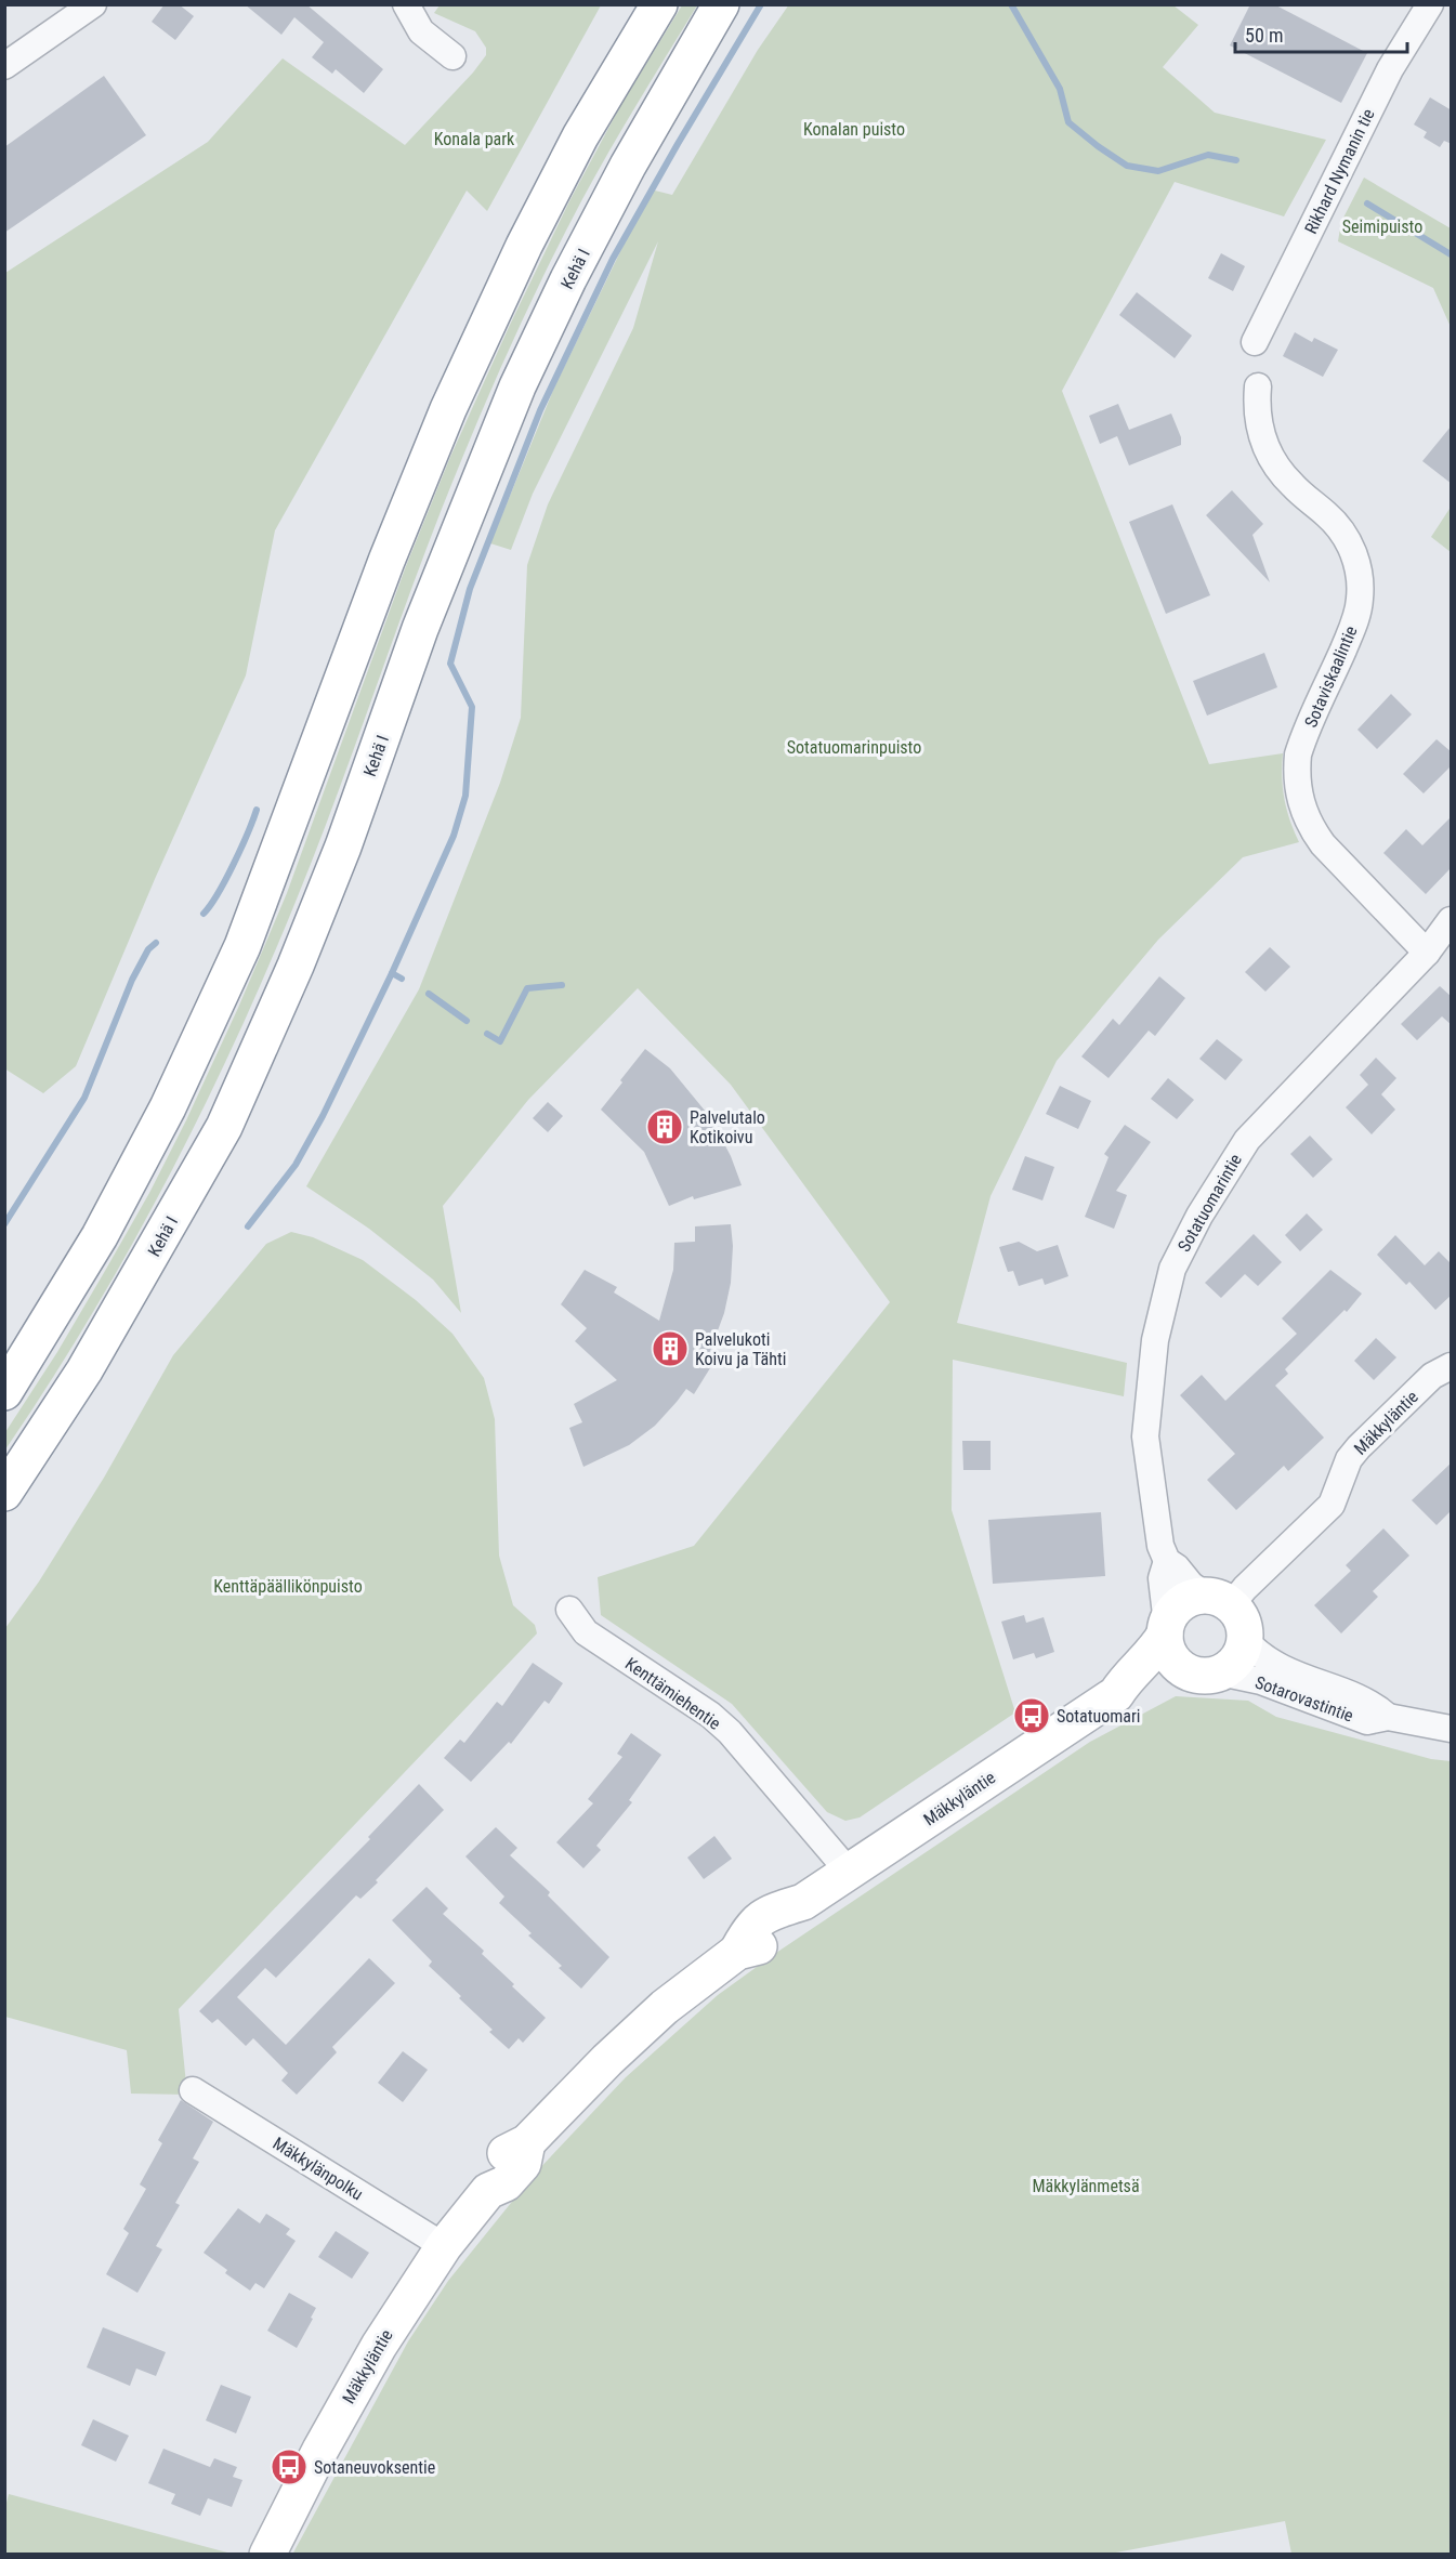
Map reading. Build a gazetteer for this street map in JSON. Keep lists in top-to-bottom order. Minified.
{"streets":{"main road":["Kehä I","Mäkkyläntie"],"street":["Rikhard Nymanin tie","Sotaviskaalintie","Sotatuomarintie","Kenttämiehentie","Sotarovastintie","Mäkkylänpolku"]},"crossings":[["Sotaviskaalintie","Sotatuomarintie"],["Sotatuomarintie","Mäkkyläntie"],["Sotatuomarintie","Sotarovastintie"],["Mäkkyläntie","Kenttämiehentie"],["Mäkkyläntie","Sotarovastintie"],["Mäkkyläntie","Mäkkylänpolku"]],"parks":["Konalan puisto","Konala park","Seimipuisto","Sotatuomarinpuisto","Kenttäpäällikönpuisto","Mäkkylänmetsä"],"places":{"building":["Palvelutalo Kotikoivu","Palvelukoti Koivu ja Tähti"],"bus stop":["Sotatuomari","Sotaneuvoksentie"]},"scale_bar":"50 m"}
